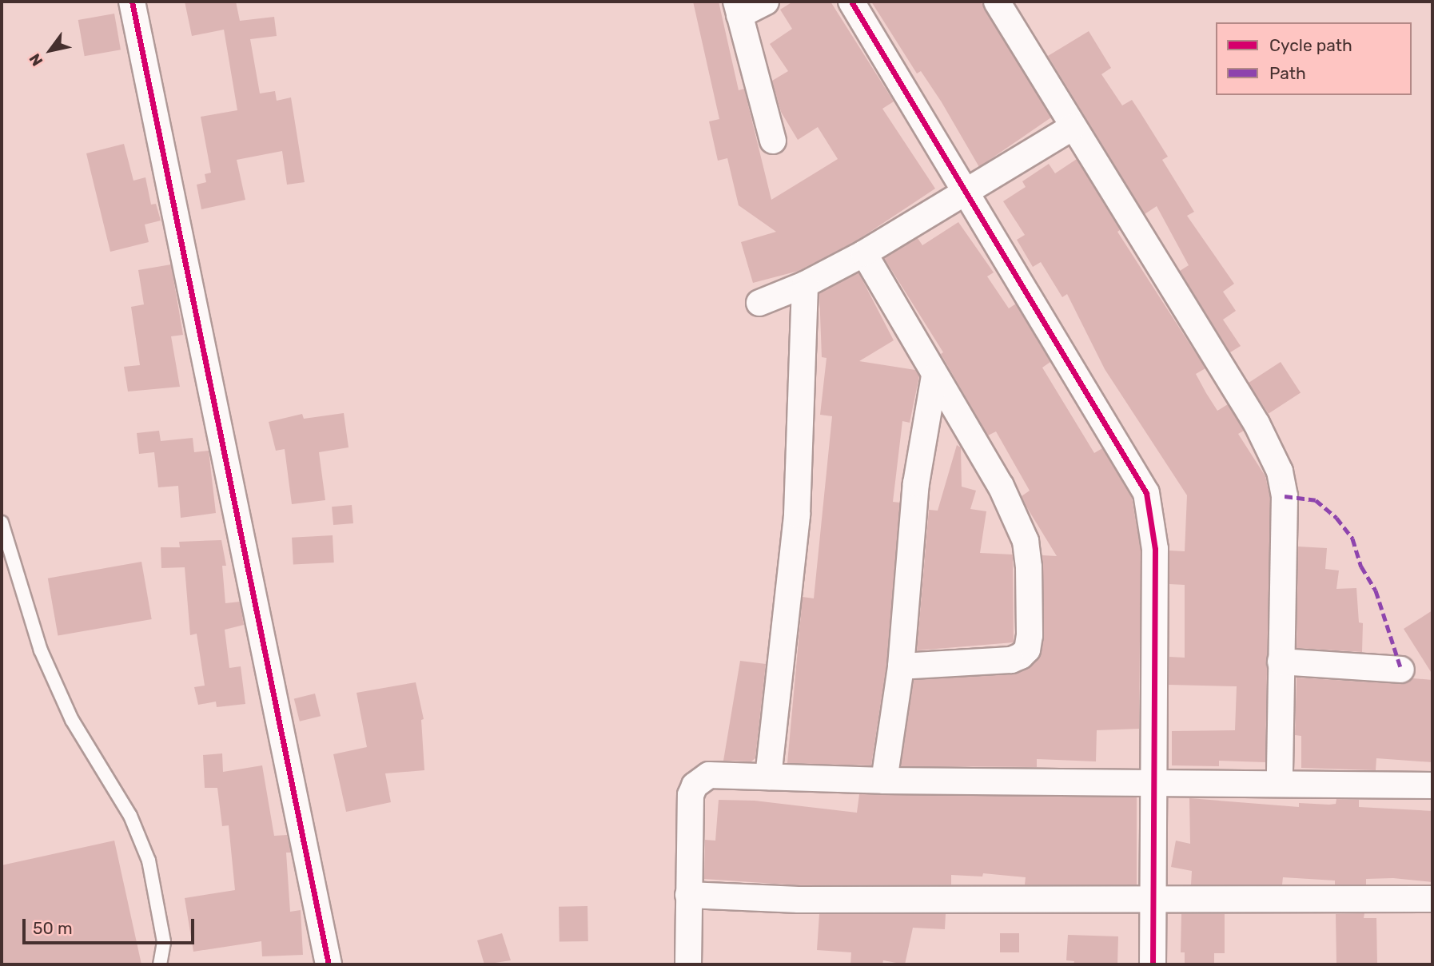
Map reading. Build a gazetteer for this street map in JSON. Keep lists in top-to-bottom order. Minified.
{"legend":["Cycle path","Path"],"scale_bar":"50 m","north":"bottom left"}
